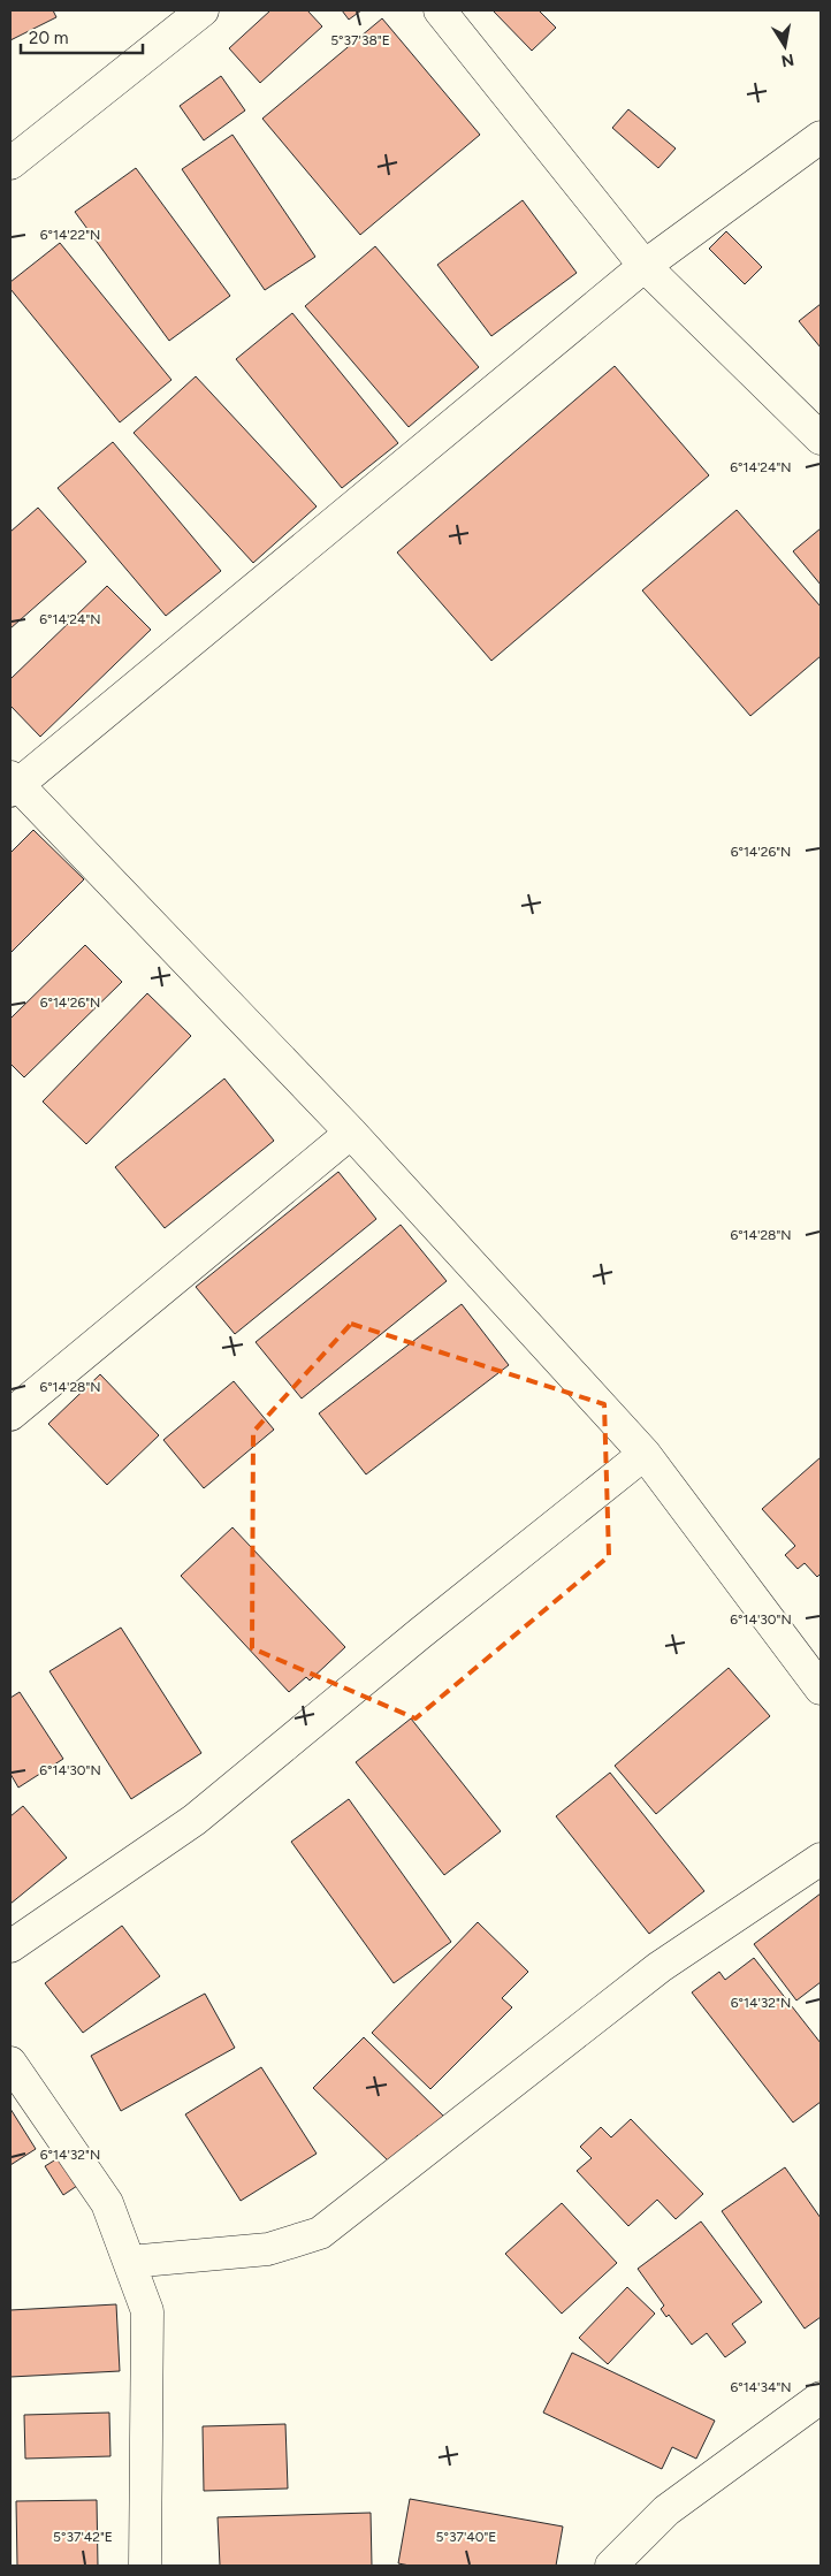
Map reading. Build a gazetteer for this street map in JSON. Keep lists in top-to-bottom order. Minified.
{"scale_bar":"20 m","north":"bottom","coordinates":["5°37'38\"E","6°14'22\"N","6°14'24\"N","6°14'26\"N","6°14'28\"N","6°14'30\"N","6°14'32\"N","6°14'34\"N","5°37'42\"E","5°37'40\"E"]}
